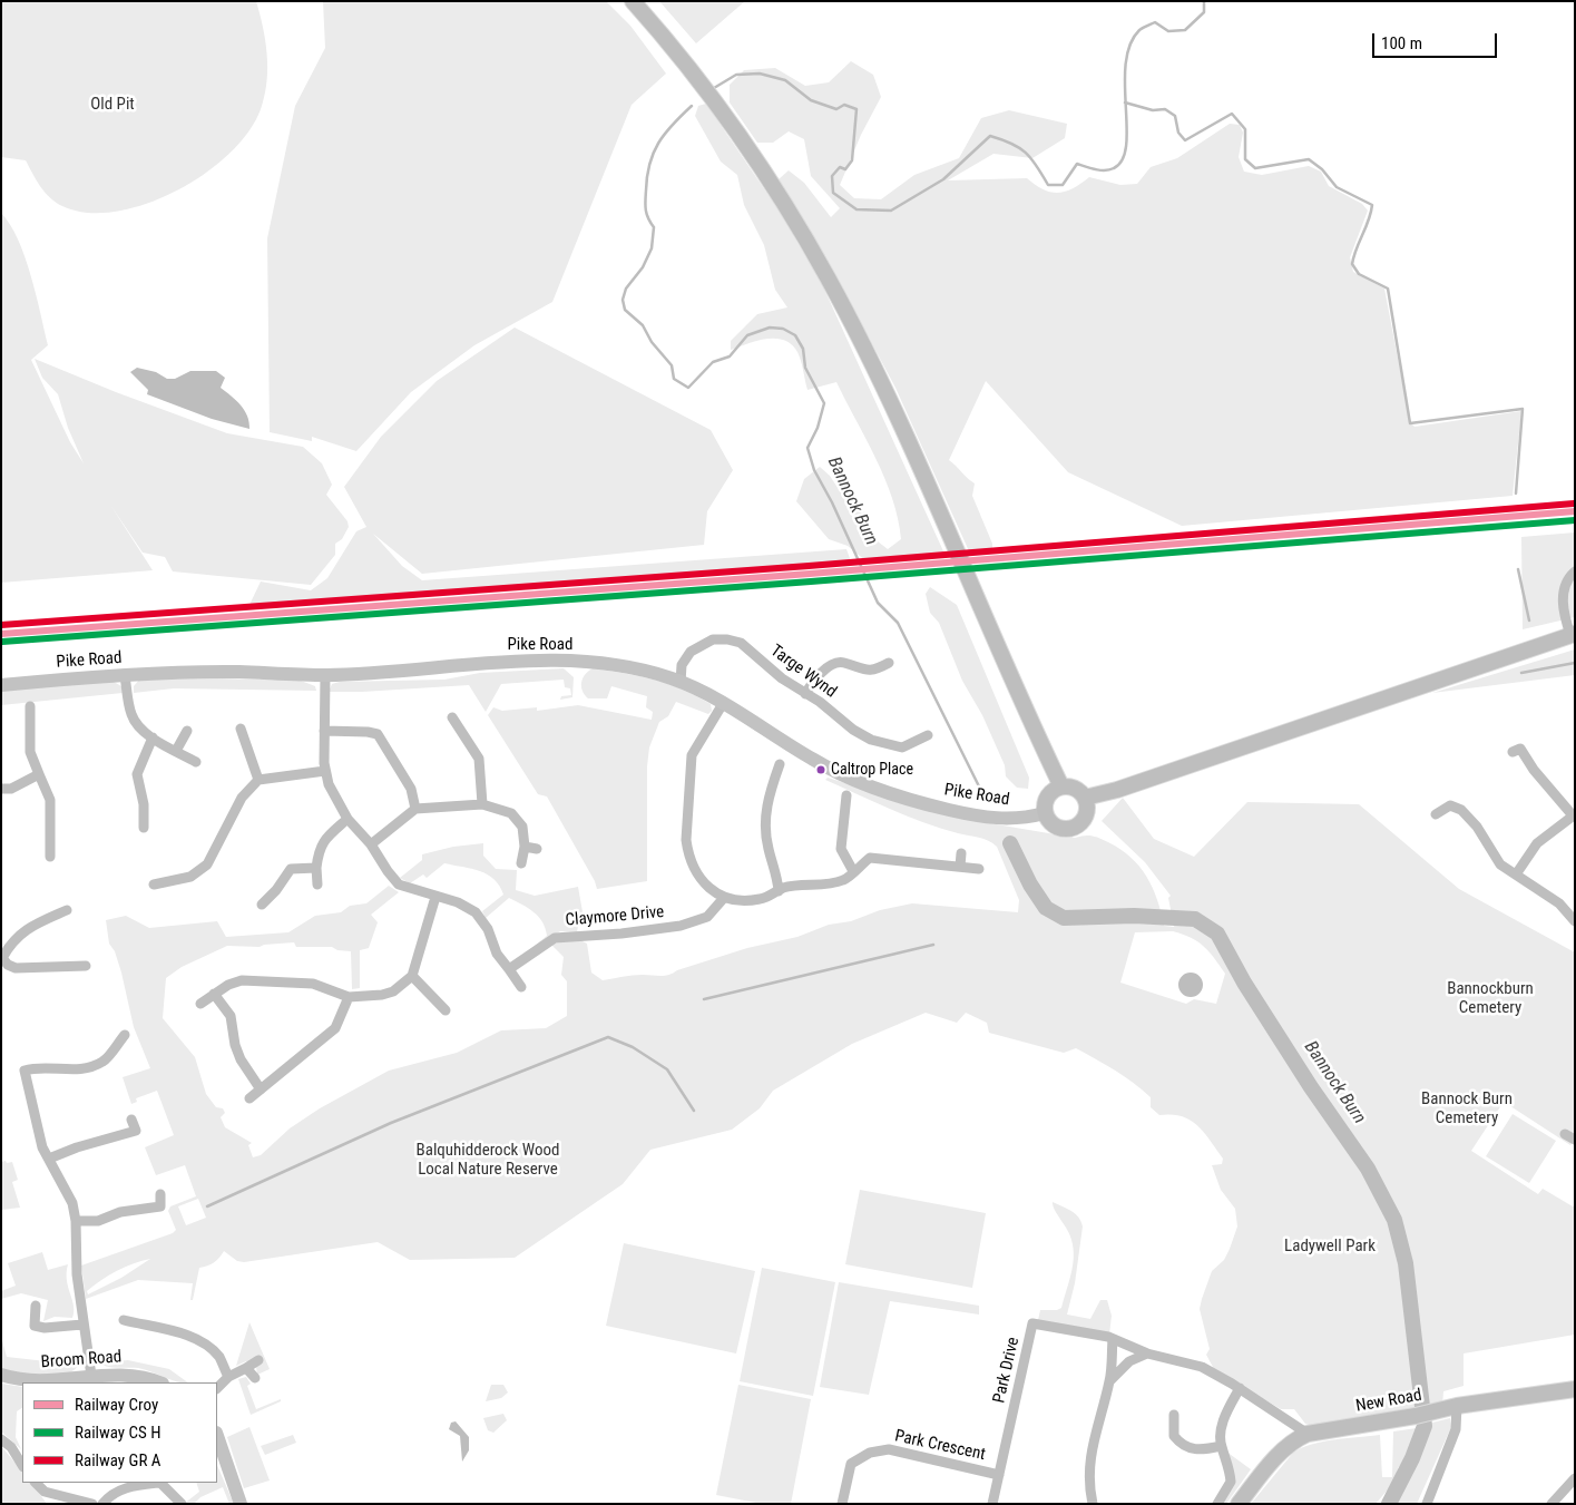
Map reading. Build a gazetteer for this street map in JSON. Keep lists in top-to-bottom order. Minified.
{"streets":{"main road":["New Road"],"street":["Pike Road","Targe Wynd","Claymore Drive","Broom Road","Park Drive","Park Crescent"]},"crossings":[["Pike Road","Targe Wynd"],["Park Drive","New Road"],["Park Drive","Park Crescent"]],"water":["Bannock Burn"],"parks":["Old Pit","Bannockburn Cemetery","Bannock Burn Cemetery","Balquhidderock Wood Local Nature Reserve","Ladywell Park"],"places":["Caltrop Place"],"lines":["rail line Croy"],"legend":["Railway Croy","Railway CS H","Railway GR A"],"scale_bar":"100 m"}
